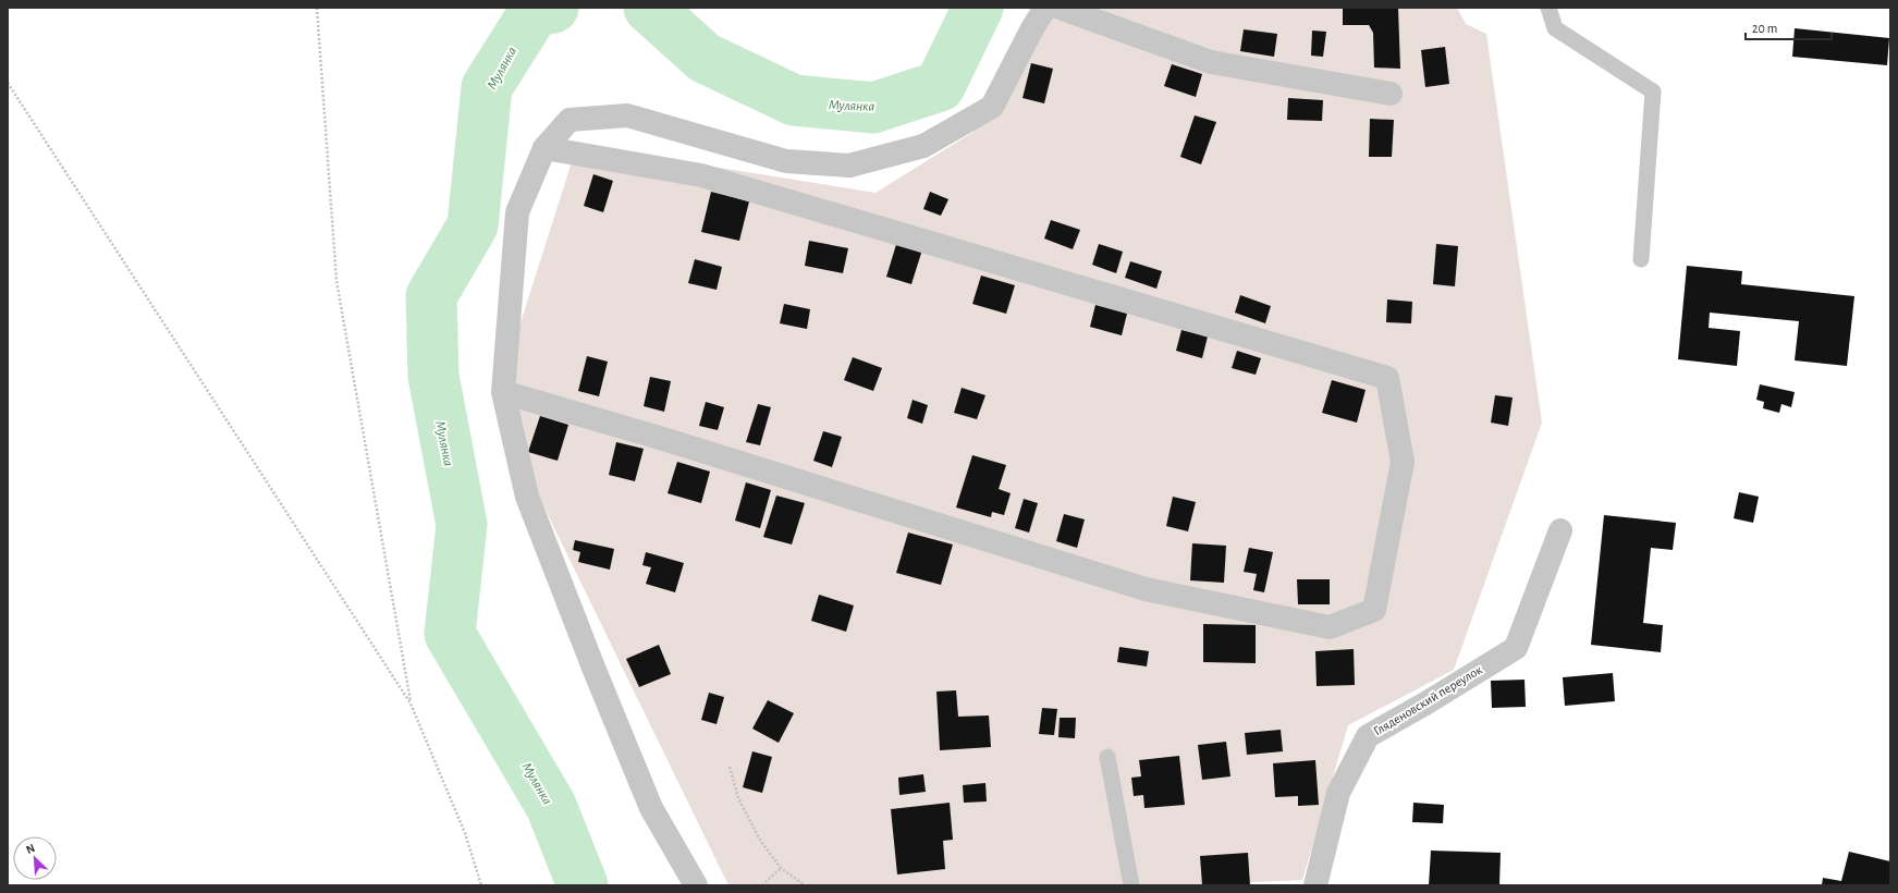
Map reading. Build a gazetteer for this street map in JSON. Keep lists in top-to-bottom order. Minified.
{"streets":{"street":["Гляденовский переулок"]},"water":["Мулянка"],"scale_bar":"20 m","north":"top left"}
